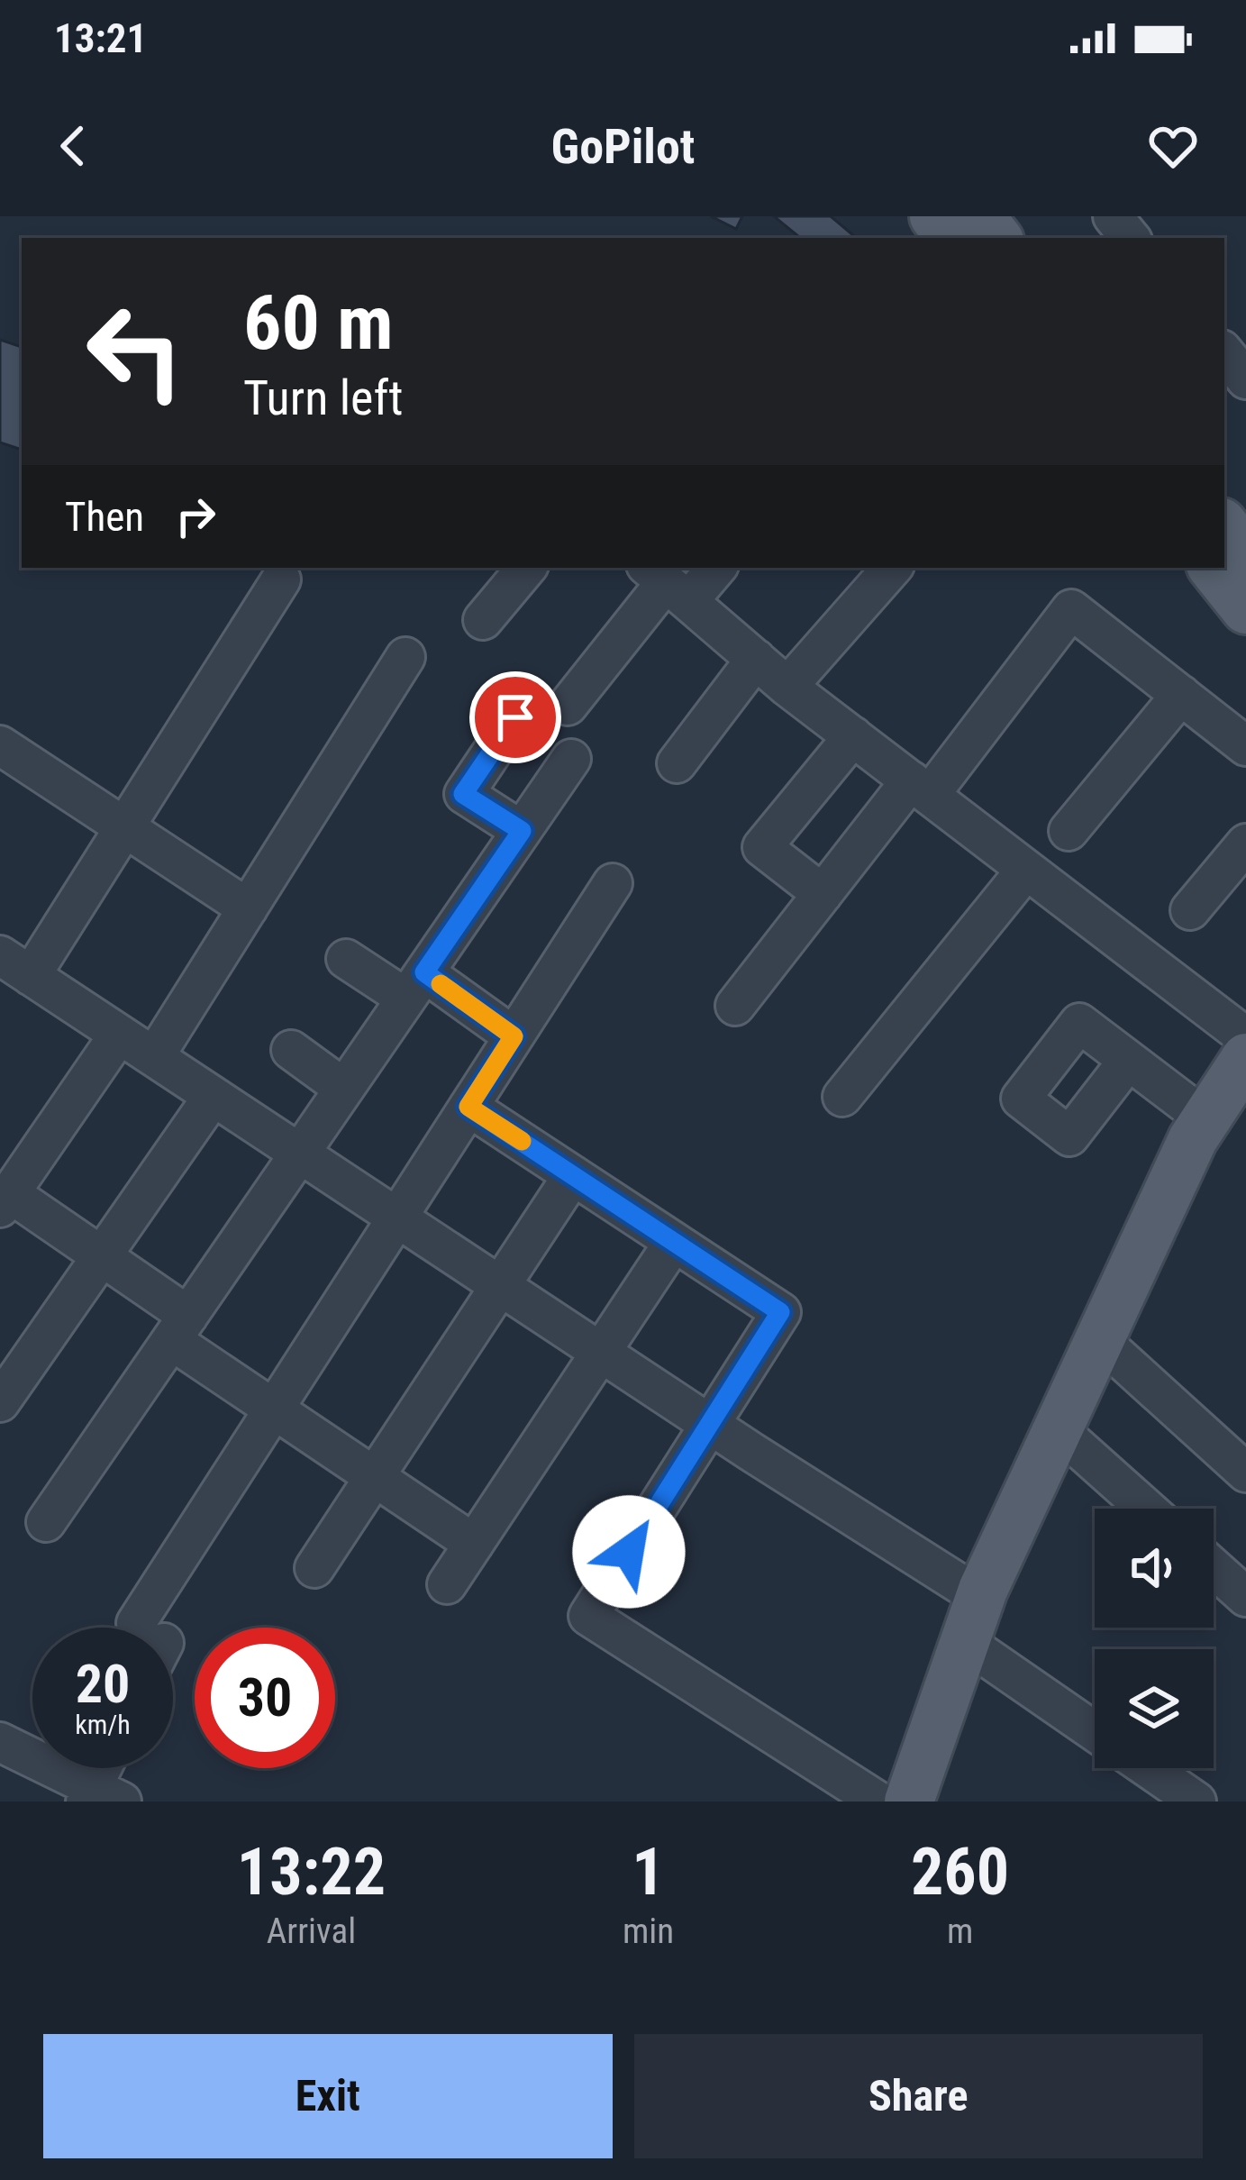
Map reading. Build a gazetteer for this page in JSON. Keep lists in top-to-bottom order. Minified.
{"page":{"status":"13:21","header":"GoPilot","turn":["60 m","Turn left"],"then":"Then","speed":"20 km/h","limit":"30","eta":["13:22","Arrival","1","min","260","m"],"buttons":["Exit","Share"]}}
